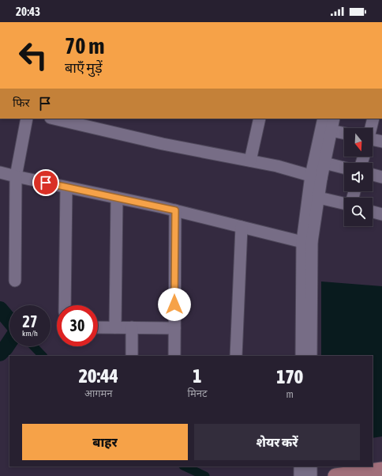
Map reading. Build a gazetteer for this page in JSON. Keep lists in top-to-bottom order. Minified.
{"north":"bottom","page":{"status":"20:43","turn":["70 m","बाएँ मुड़ें"],"then":"फिर","speed":"27 km/h","limit":"30","eta":["20:44","आगमन","1","मिनट","170","m"],"buttons":["बाहर","शेयर करें"]}}
